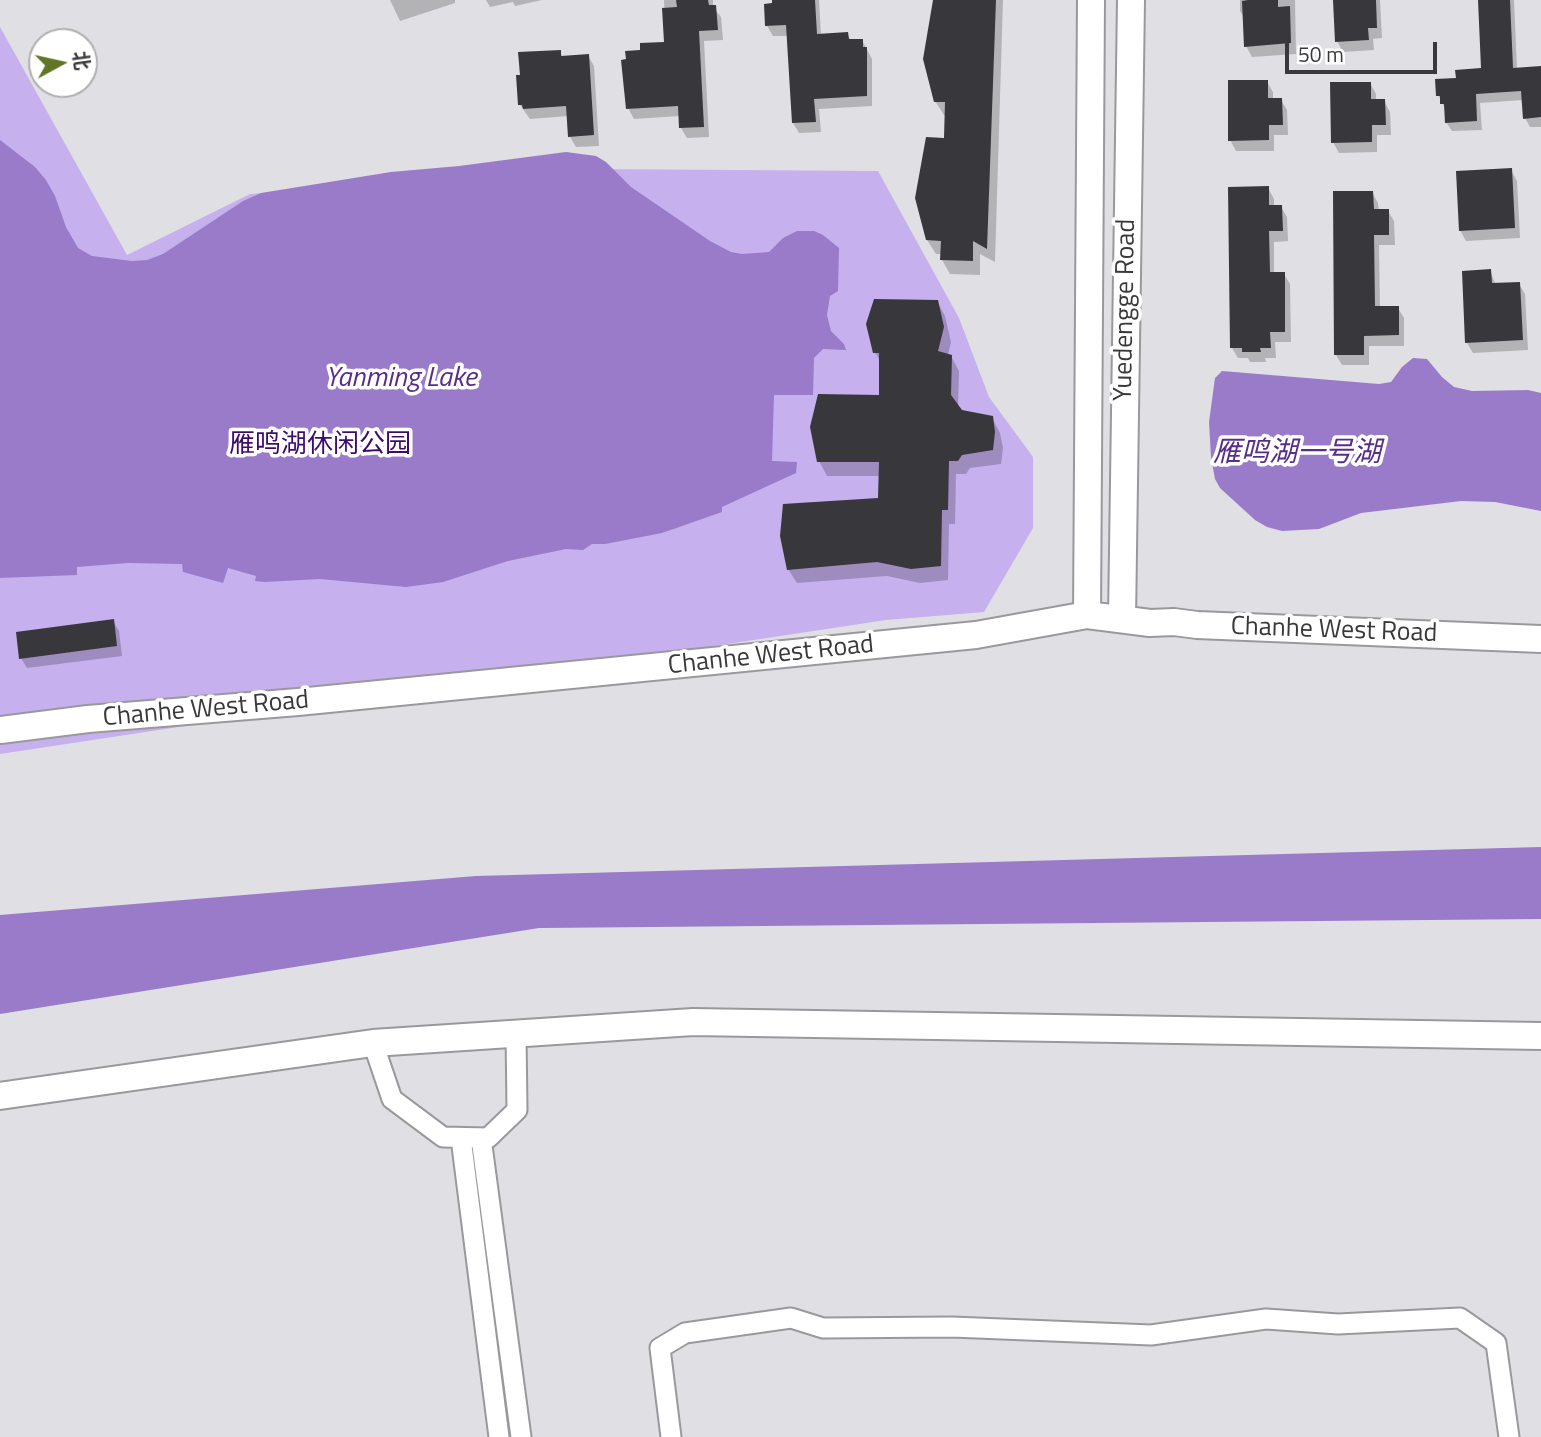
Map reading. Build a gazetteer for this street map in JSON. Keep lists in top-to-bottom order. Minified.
{"streets":{"street":["Yuedengge Road","Chanhe West Road"]},"crossings":[["Yuedengge Road","Chanhe West Road"]],"water":["Yanming Lake","雁鸣湖一号湖"],"parks":["雁鸣湖休闲公园"],"scale_bar":"50 m","north":"right"}
